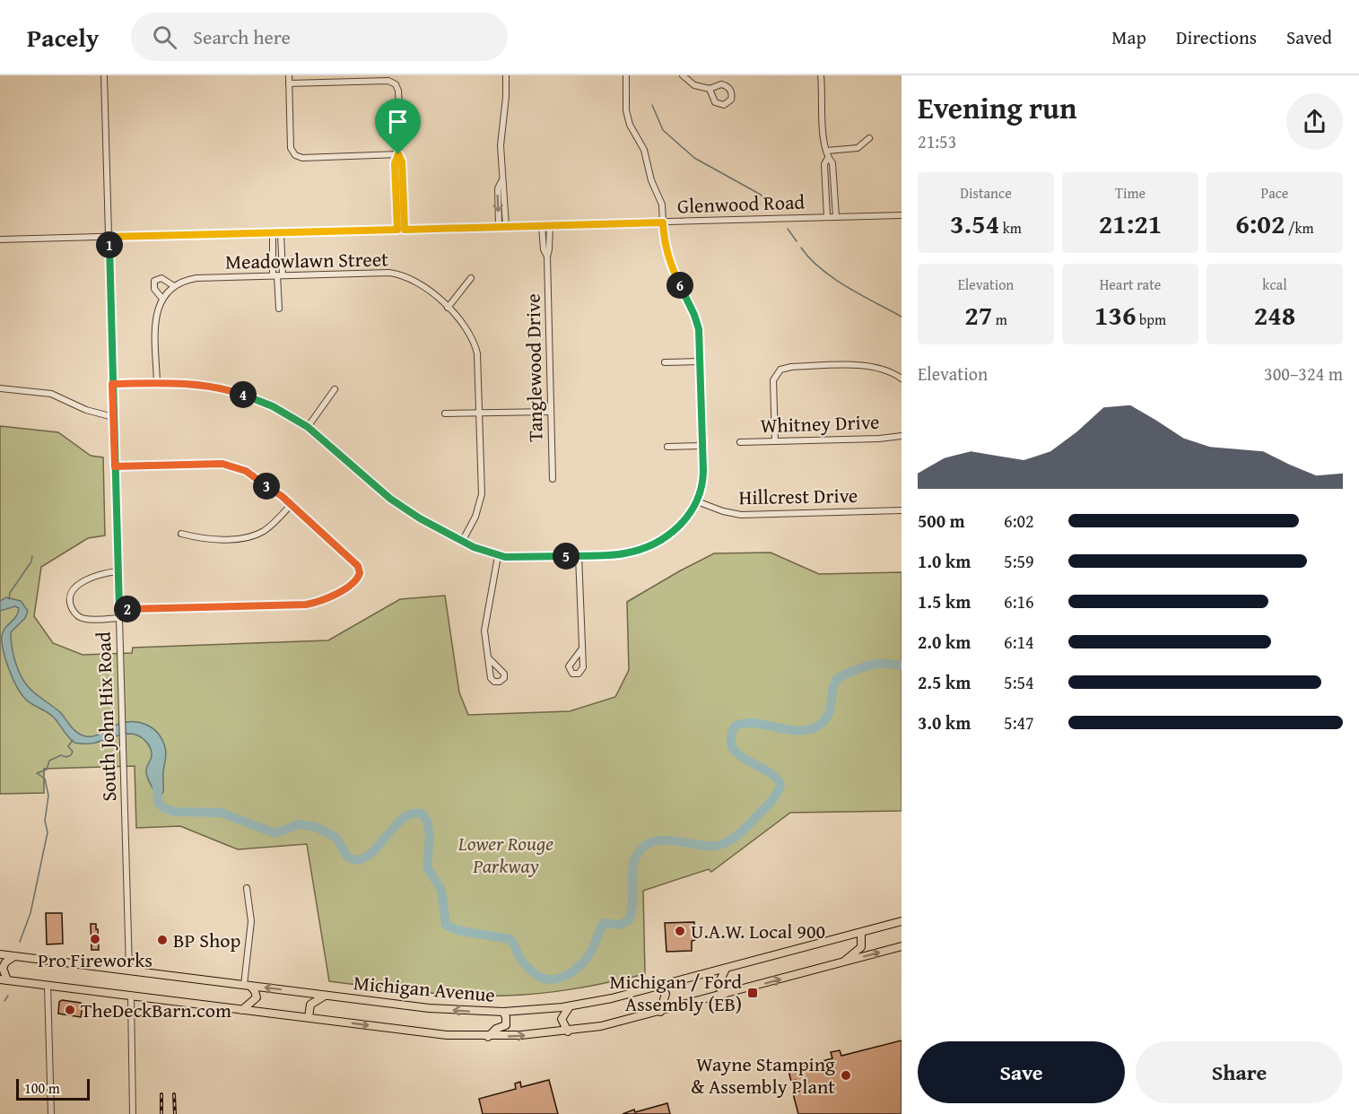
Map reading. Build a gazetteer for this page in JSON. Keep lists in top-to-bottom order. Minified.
{"streets":{"main road":["Michigan Avenue"],"street":["Glenwood Road","Meadowlawn Street","Tanglewood Drive","Whitney Drive","Hillcrest Drive","South John Hix Road"]},"crossings":[["Glenwood Road","Tanglewood Drive"],["Glenwood Road","South John Hix Road"],["South John Hix Road","Michigan Avenue"]],"parks":["Lower Rouge Parkway"],"places":{"other":["U.A.W. Local 900","Pro Fireworks","BP Shop","TheDeckBarn.com","Wayne Stamping & Assembly Plant"],"transit":["Michigan / Ford Assembly (EB)"]},"scale_bar":"100 m","page":{"header":"Pacely","search":"Search here","nav":["Map","Directions","Saved"],"heading":["Evening run","21:53"],"stats":[["Distance","3.54 km"],["Time","21:21"],["Pace","6:02 /km"],["Elevation","27 m"],["Heart rate","136 bpm"],["kcal","248"]],"pins":["1","6","4","3","5","2"],"chart":["Elevation","300–324 m"],"list":[{"name":"500 m","note":"6:02"},{"name":"1.0 km","note":"5:59"},{"name":"1.5 km","note":"6:16"},{"name":"2.0 km","note":"6:14"},{"name":"2.5 km","note":"5:54"},{"name":"3.0 km","note":"5:47"}],"buttons":["Save","Share"],"scale":"100 m"}}
